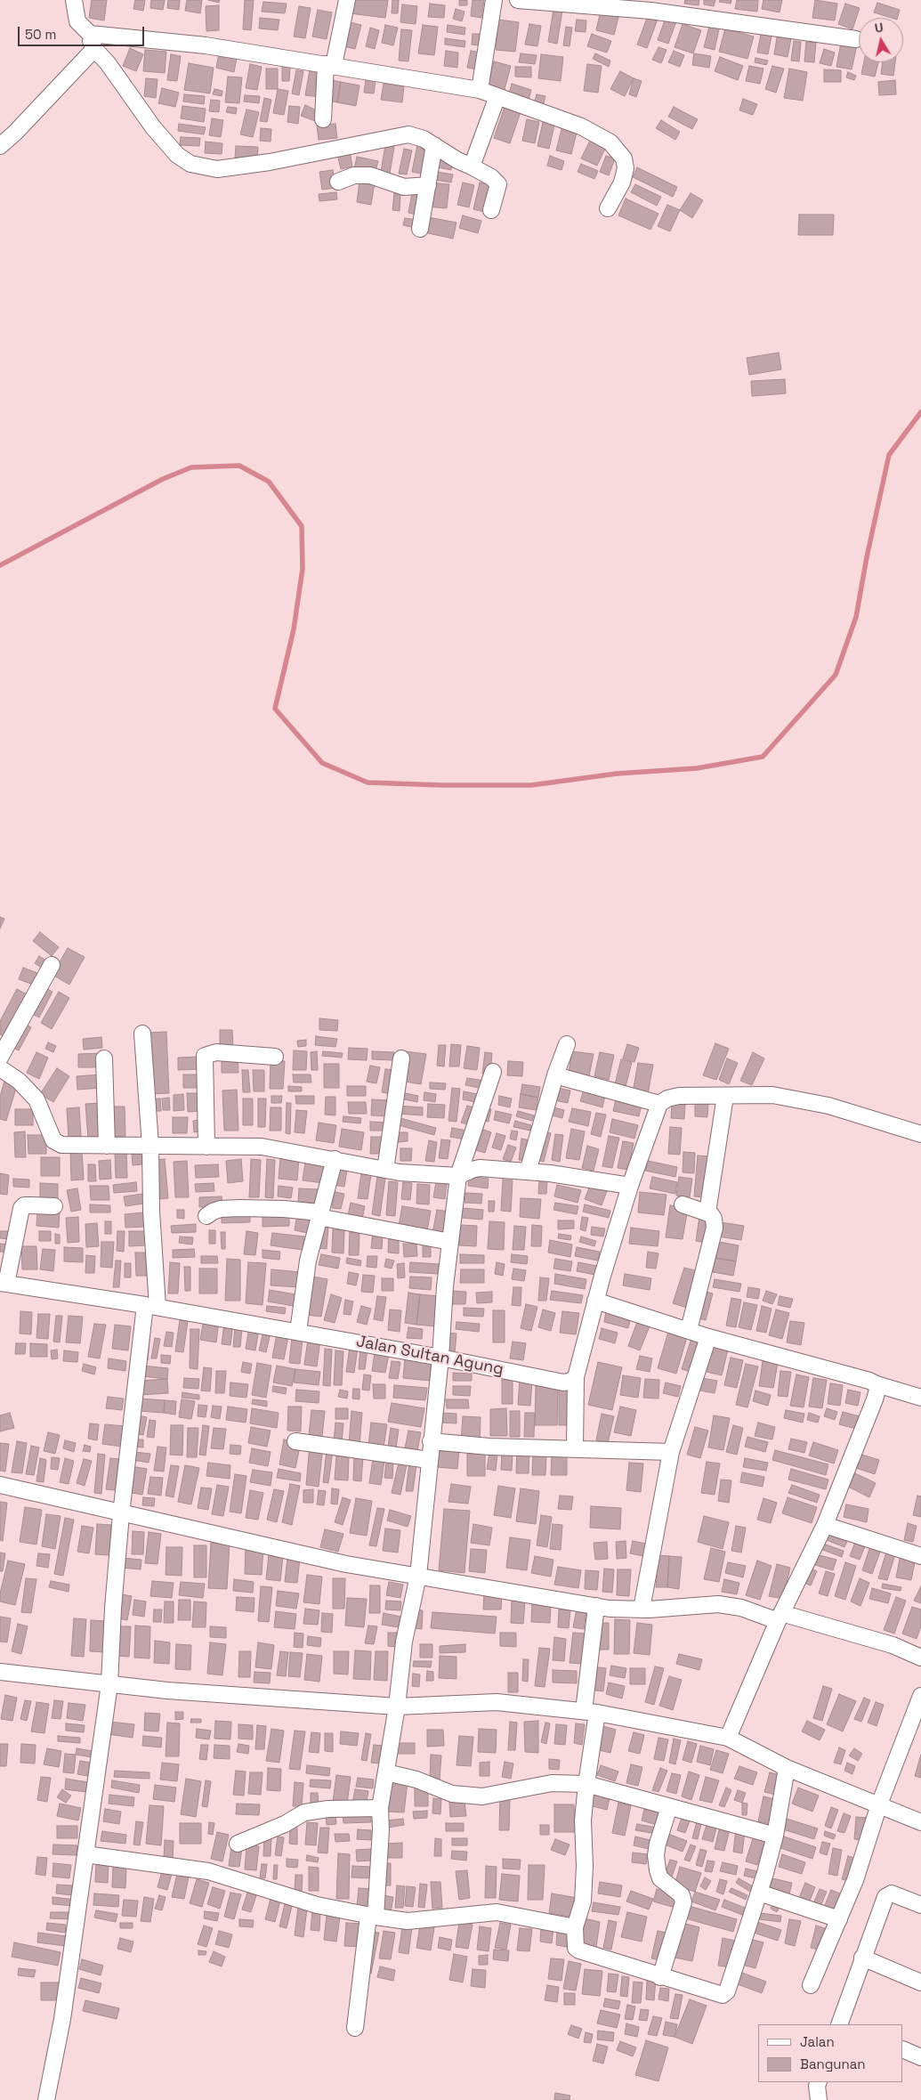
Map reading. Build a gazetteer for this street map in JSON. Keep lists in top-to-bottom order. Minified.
{"streets":{"street":["Jalan Sultan Agung"]},"legend":["Jalan","Bangunan"],"scale_bar":"50 m","north":"top"}
